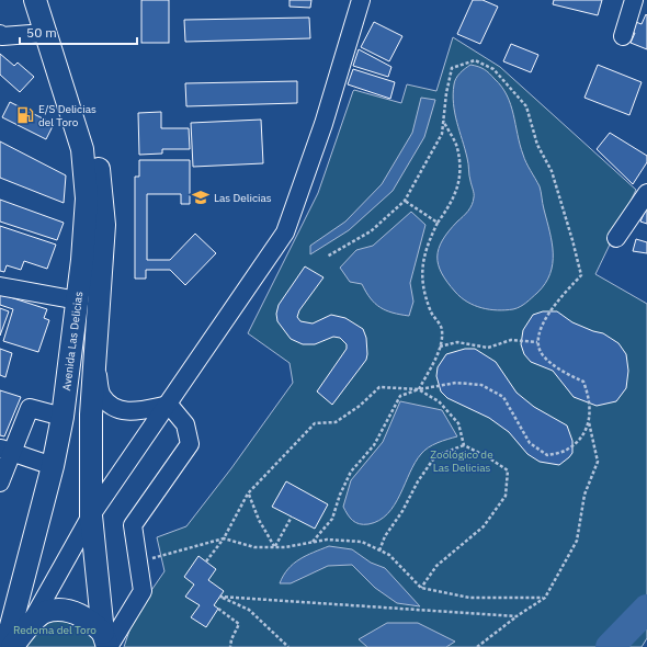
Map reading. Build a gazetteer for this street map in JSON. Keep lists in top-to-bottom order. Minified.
{"streets":{"main road":["Avenida Las Delicias"]},"parks":["Zoológico de Las Delicias","Redoma del Toro"],"places":{"fuel station":["E/S Delicias del Toro"],"school or university":["Las Delicias"]},"scale_bar":"50 m"}
